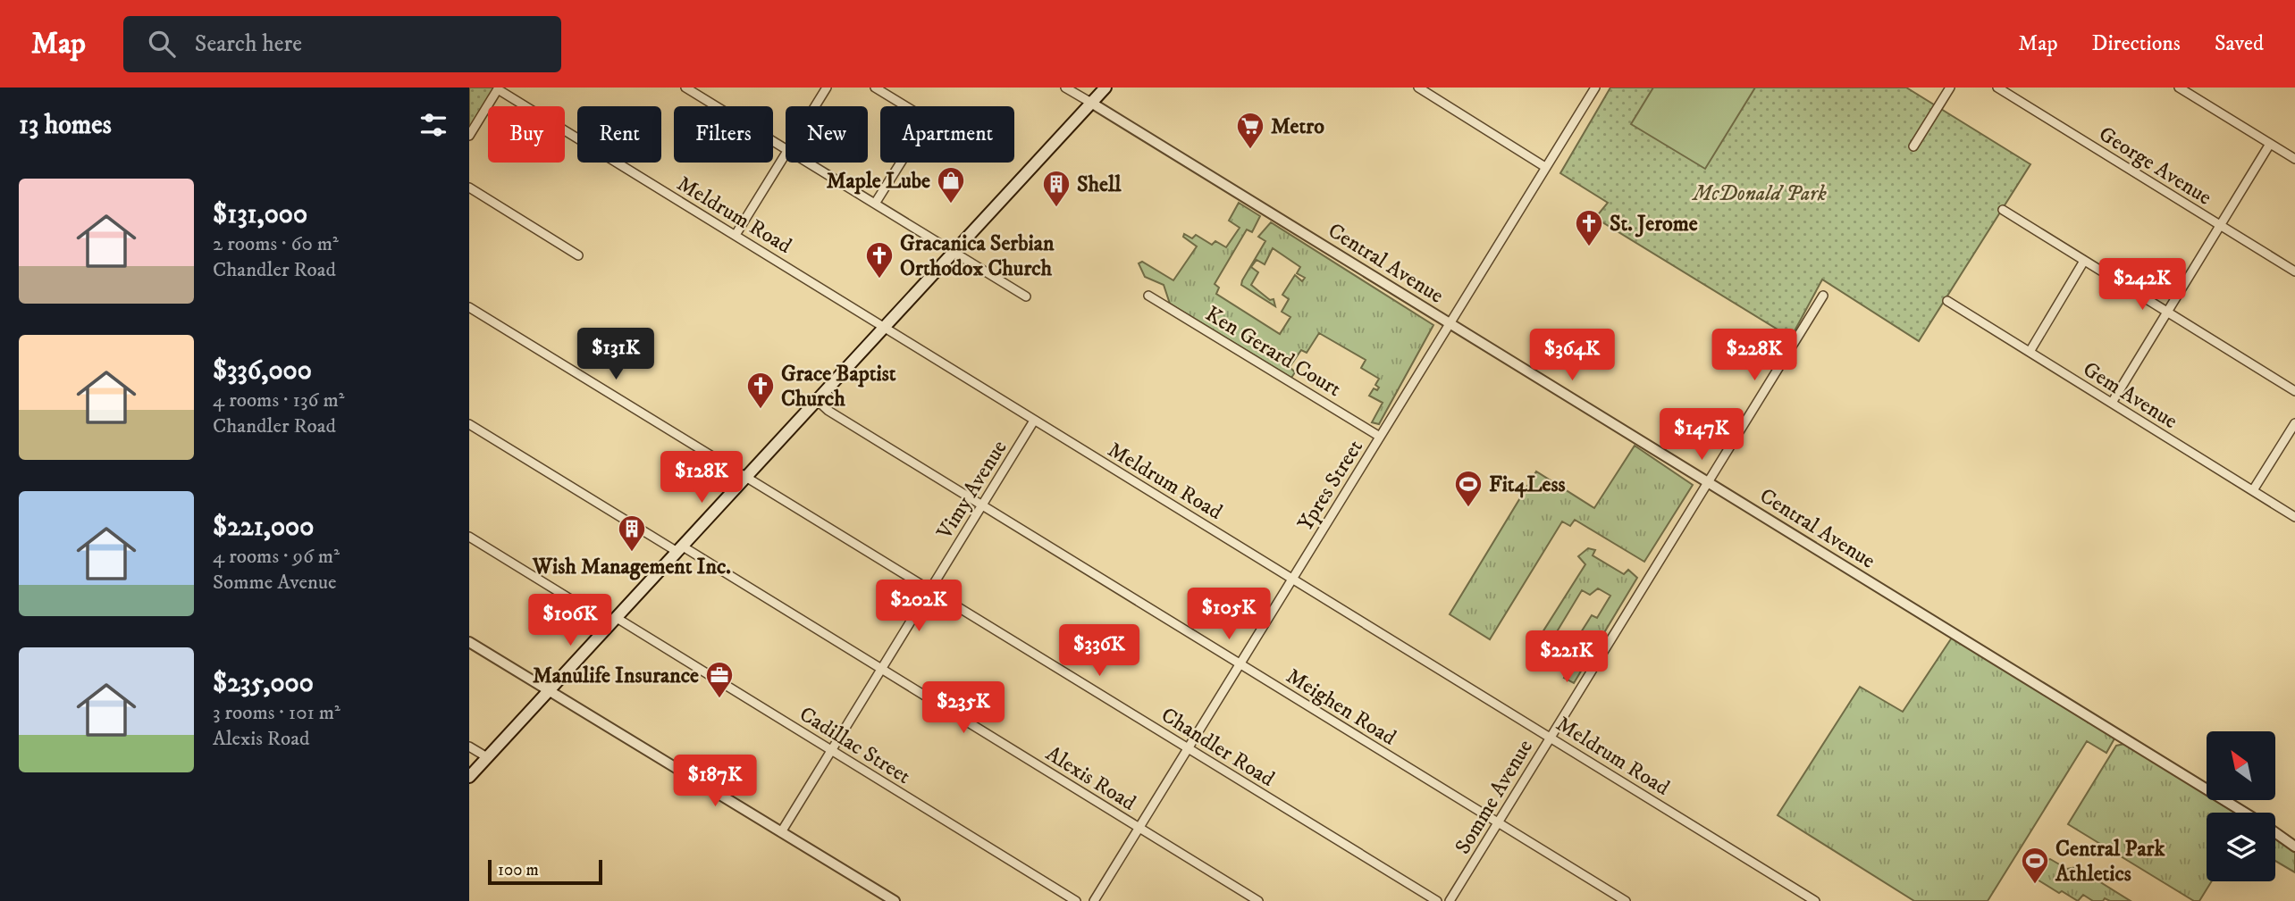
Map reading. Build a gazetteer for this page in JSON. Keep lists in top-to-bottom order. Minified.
{"streets":{"street":["George Avenue","Meldrum Road","Central Avenue","Ken Gerard Court","Gem Avenue","Ypres Street","Vimy Avenue","Meighen Road","Cadillac Street","Chandler Road","Alexis Road","Somme Avenue"]},"crossings":[["Meldrum Road","Ypres Street"],["Meldrum Road","Vimy Avenue"],["Meldrum Road","Somme Avenue"],["Central Avenue","Ypres Street"],["Central Avenue","Somme Avenue"],["Ken Gerard Court","Ypres Street"],["Ypres Street","Meighen Road"],["Ypres Street","Chandler Road"],["Ypres Street","Alexis Road"],["Vimy Avenue","Meighen Road"],["Vimy Avenue","Cadillac Street"],["Vimy Avenue","Chandler Road"],["Vimy Avenue","Alexis Road"],["Meighen Road","Somme Avenue"]],"parks":["McDonald Park"],"places":{"supermarket":["Metro"],"shop":["Maple Lube"],"building":["Shell","Wish Management Inc."],"church":["St. Jerome","Gracanica Serbian Orthodox Church","Grace Baptist Church"],"sports":["Fit4Less","Central Park Athletics"],"office":["Manulife Insurance"]},"scale_bar":"100 m","north":"top left","page":{"header":"Map","search":"Search here","nav":["Map","Directions","Saved"],"heading":"13 homes","chip":["Buy","Rent","Filters","New","Apartment"],"list":[{"name":"$131,000","note":"2 rooms · 60 m² · Chandler Road"},{"name":"$336,000","note":"4 rooms · 136 m² · Chandler Road"},{"name":"$221,000","note":"4 rooms · 96 m² · Somme Avenue"},{"name":"$235,000","note":"3 rooms · 101 m² · Alexis Road"}],"price":["$242K","$131K","$364K","$228K","$147K","$128K","$202K","$105K","$106K","$336K","$221K","$235K","$187K"],"scale":"100 m"}}
